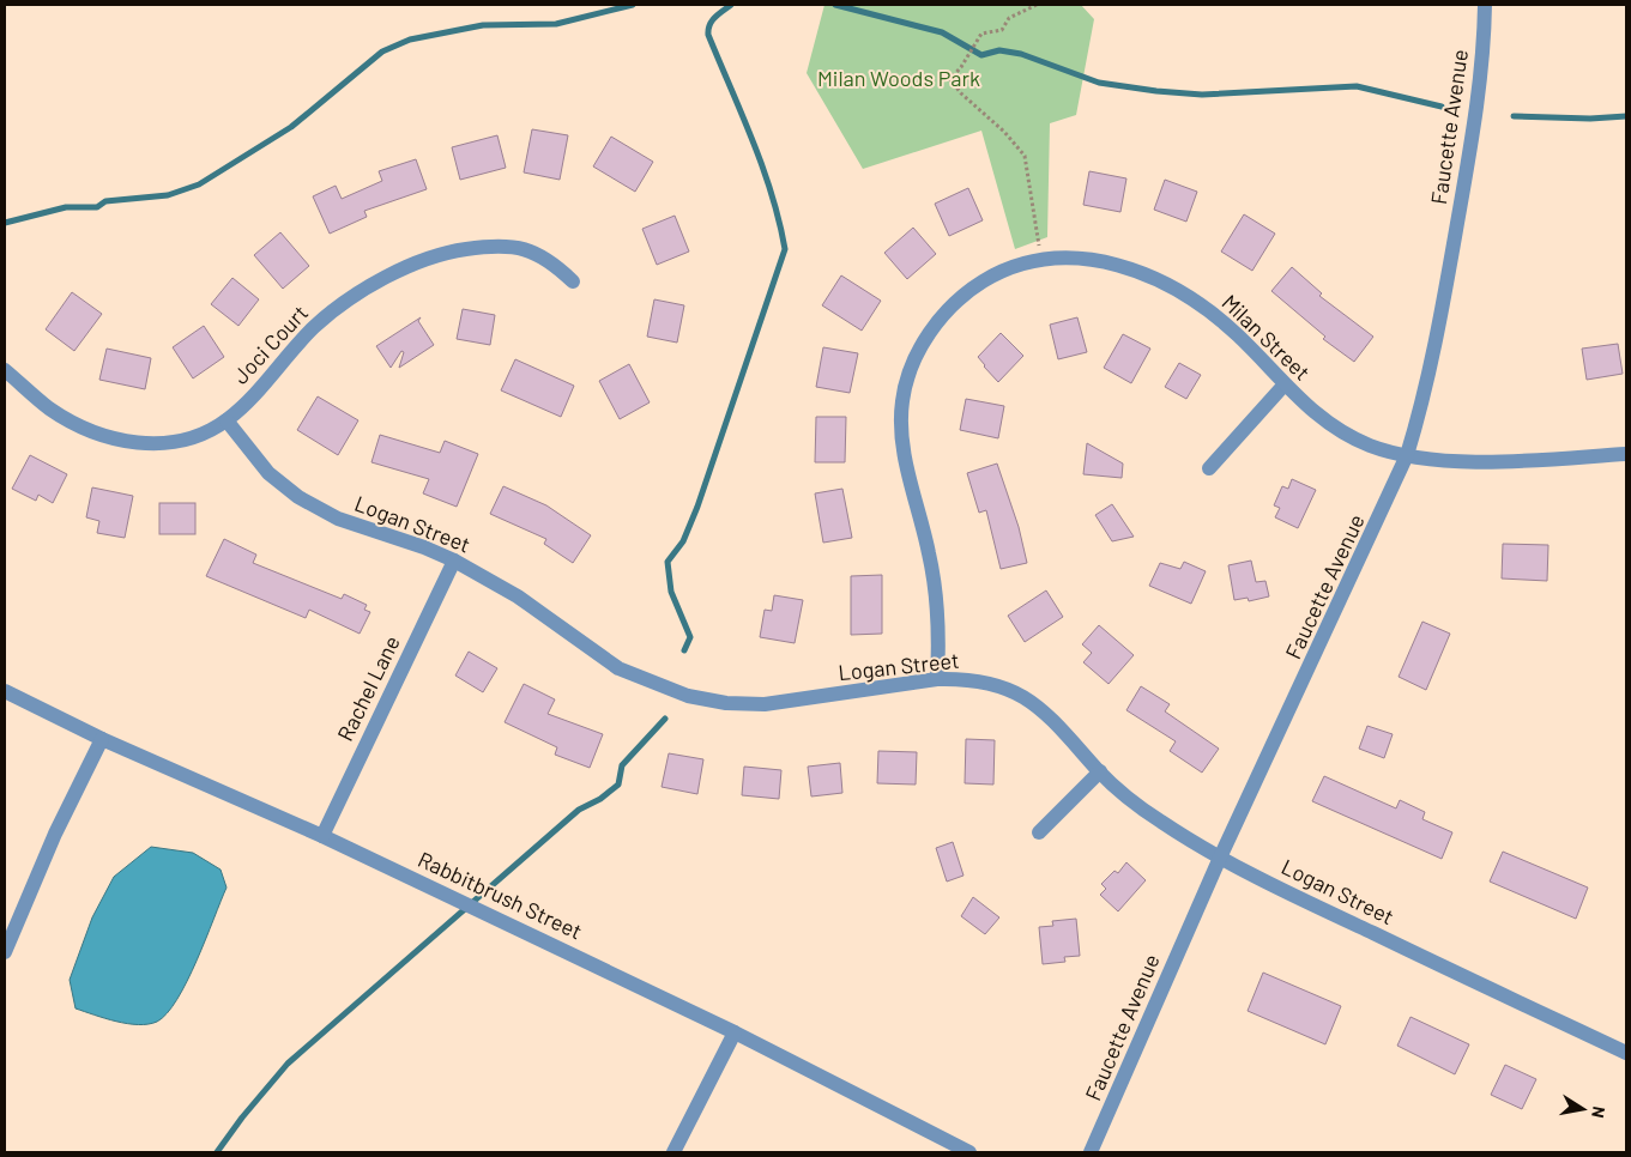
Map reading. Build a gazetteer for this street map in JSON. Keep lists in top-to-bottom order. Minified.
{"streets":{"street":["Faucette Avenue","Milan Street","Joci Court","Logan Street","Rachel Lane","Rabbitbrush Street"]},"crossings":[["Faucette Avenue","Milan Street"],["Faucette Avenue","Logan Street"],["Milan Street","Logan Street"],["Joci Court","Logan Street"],["Logan Street","Rachel Lane"],["Rachel Lane","Rabbitbrush Street"]],"parks":["Milan Woods Park"],"north":"right"}
